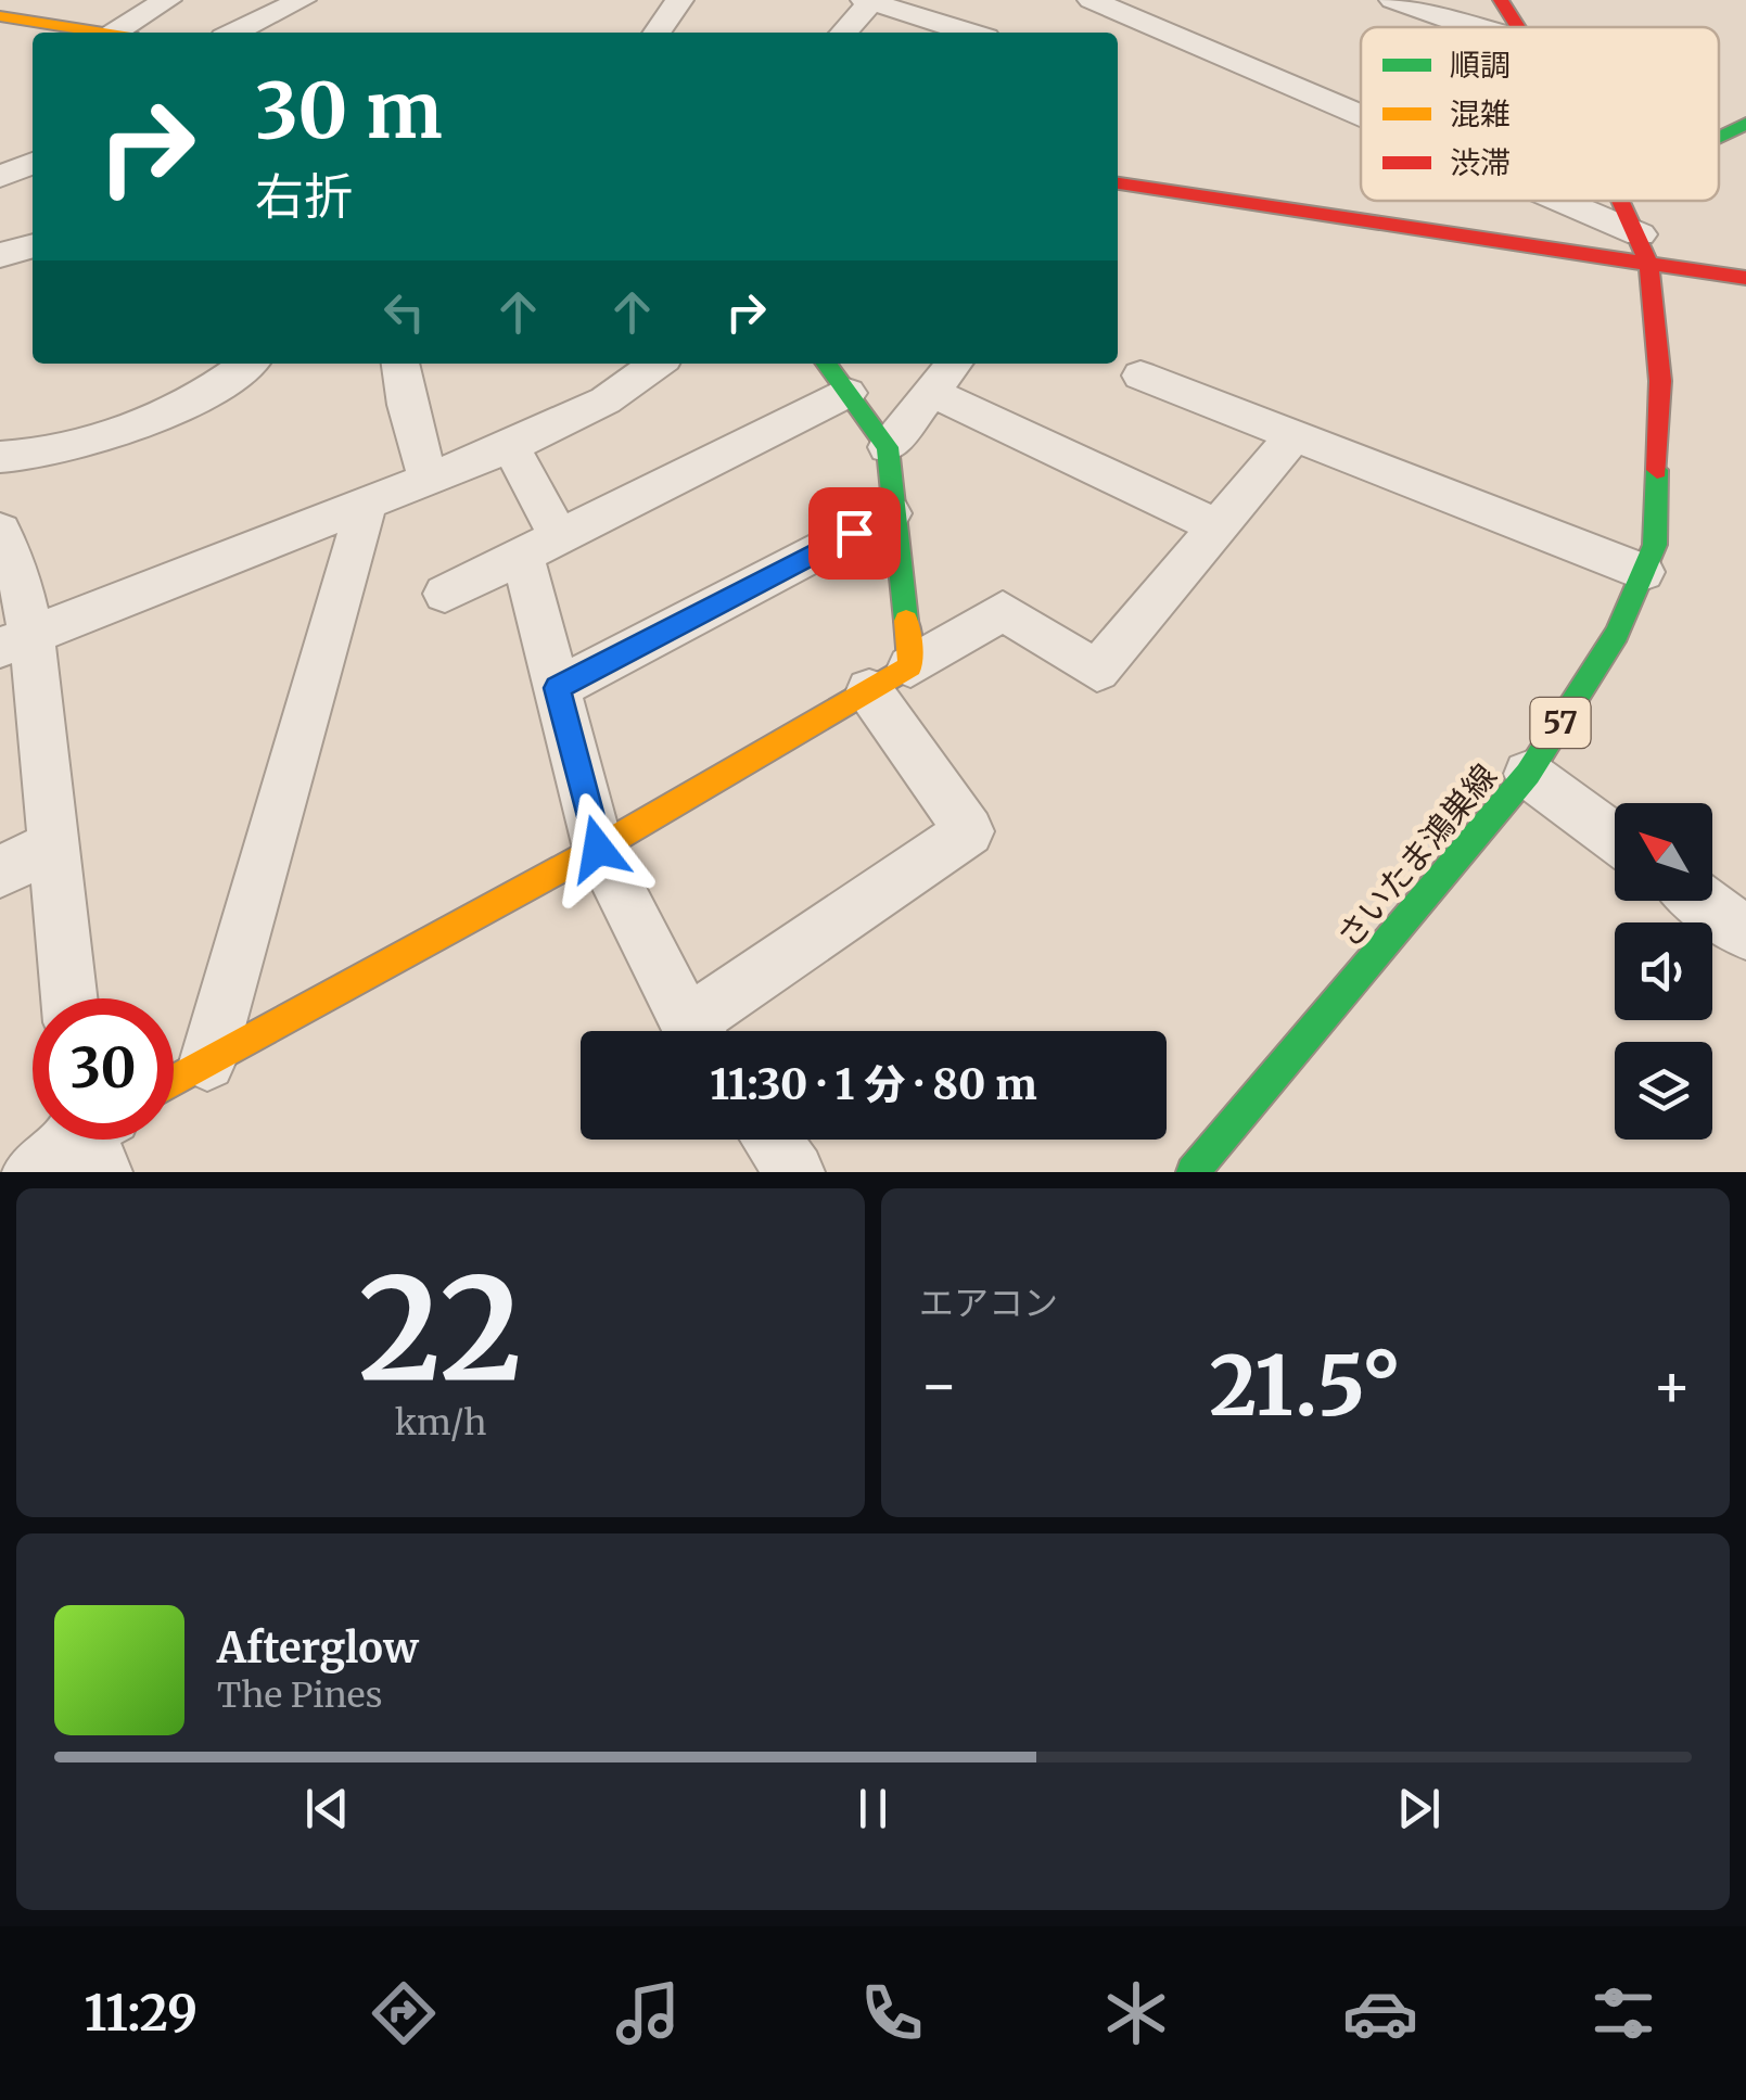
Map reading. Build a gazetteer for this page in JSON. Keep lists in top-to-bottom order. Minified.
{"streets":{"street":["57","さいたま鴻巣線"]},"legend":["順調","混雑","渋滞"],"north":"top left","page":{"turn":["30 m","右折"],"limit":"30","trip":"11:30 · 1 分 · 80 m","tile":[["22","km/h"],"エアコン"],"heat":["−","21.5°","+"],"song":["Afterglow","The Pines"],"tabs":"11:29"}}
